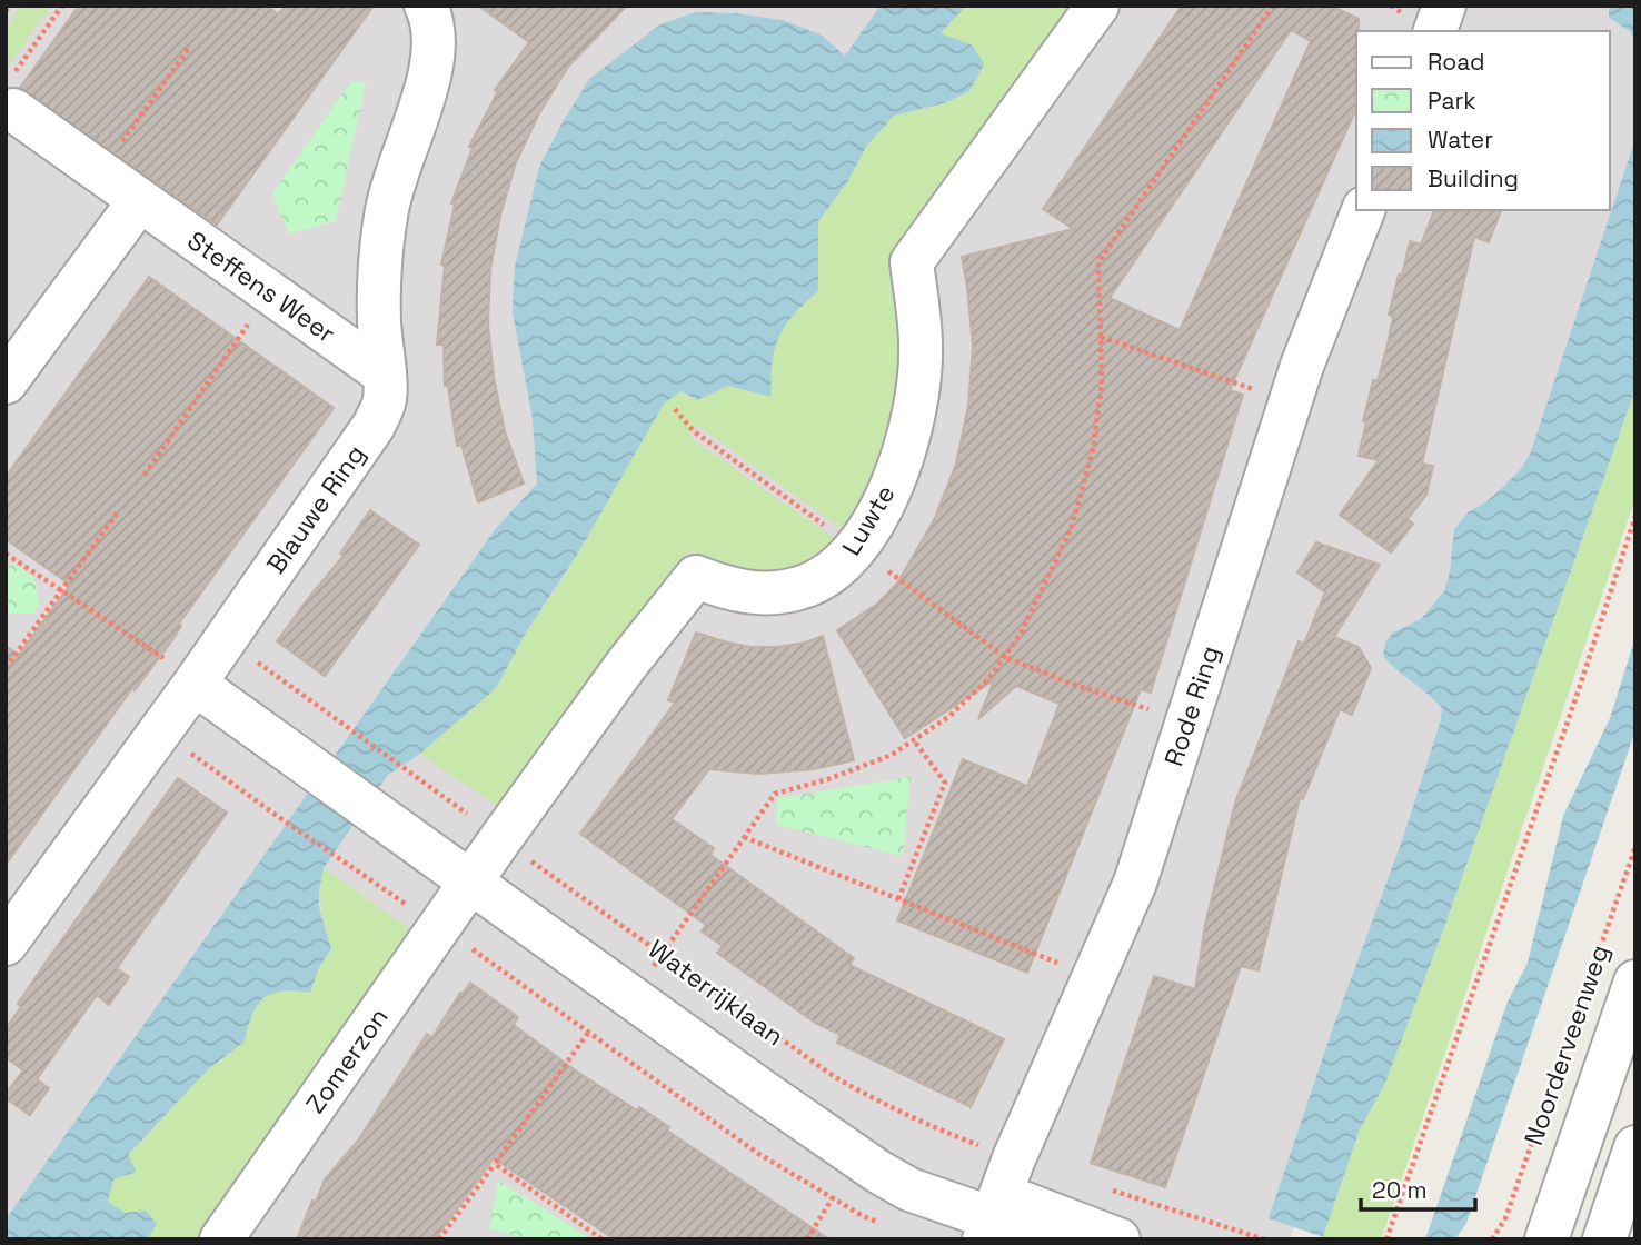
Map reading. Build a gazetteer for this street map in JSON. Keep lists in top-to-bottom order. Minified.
{"streets":{"street":["Steffens Weer","Blauwe Ring","Luwte","Rode Ring","Waterrijklaan","Noorderveenweg","Zomerzon"]},"crossings":[["Steffens Weer","Blauwe Ring"],["Blauwe Ring","Waterrijklaan"],["Luwte","Waterrijklaan"],["Luwte","Zomerzon"],["Rode Ring","Waterrijklaan"],["Waterrijklaan","Zomerzon"]],"legend":["Road","Park","Water","Building"],"scale_bar":"20 m"}
